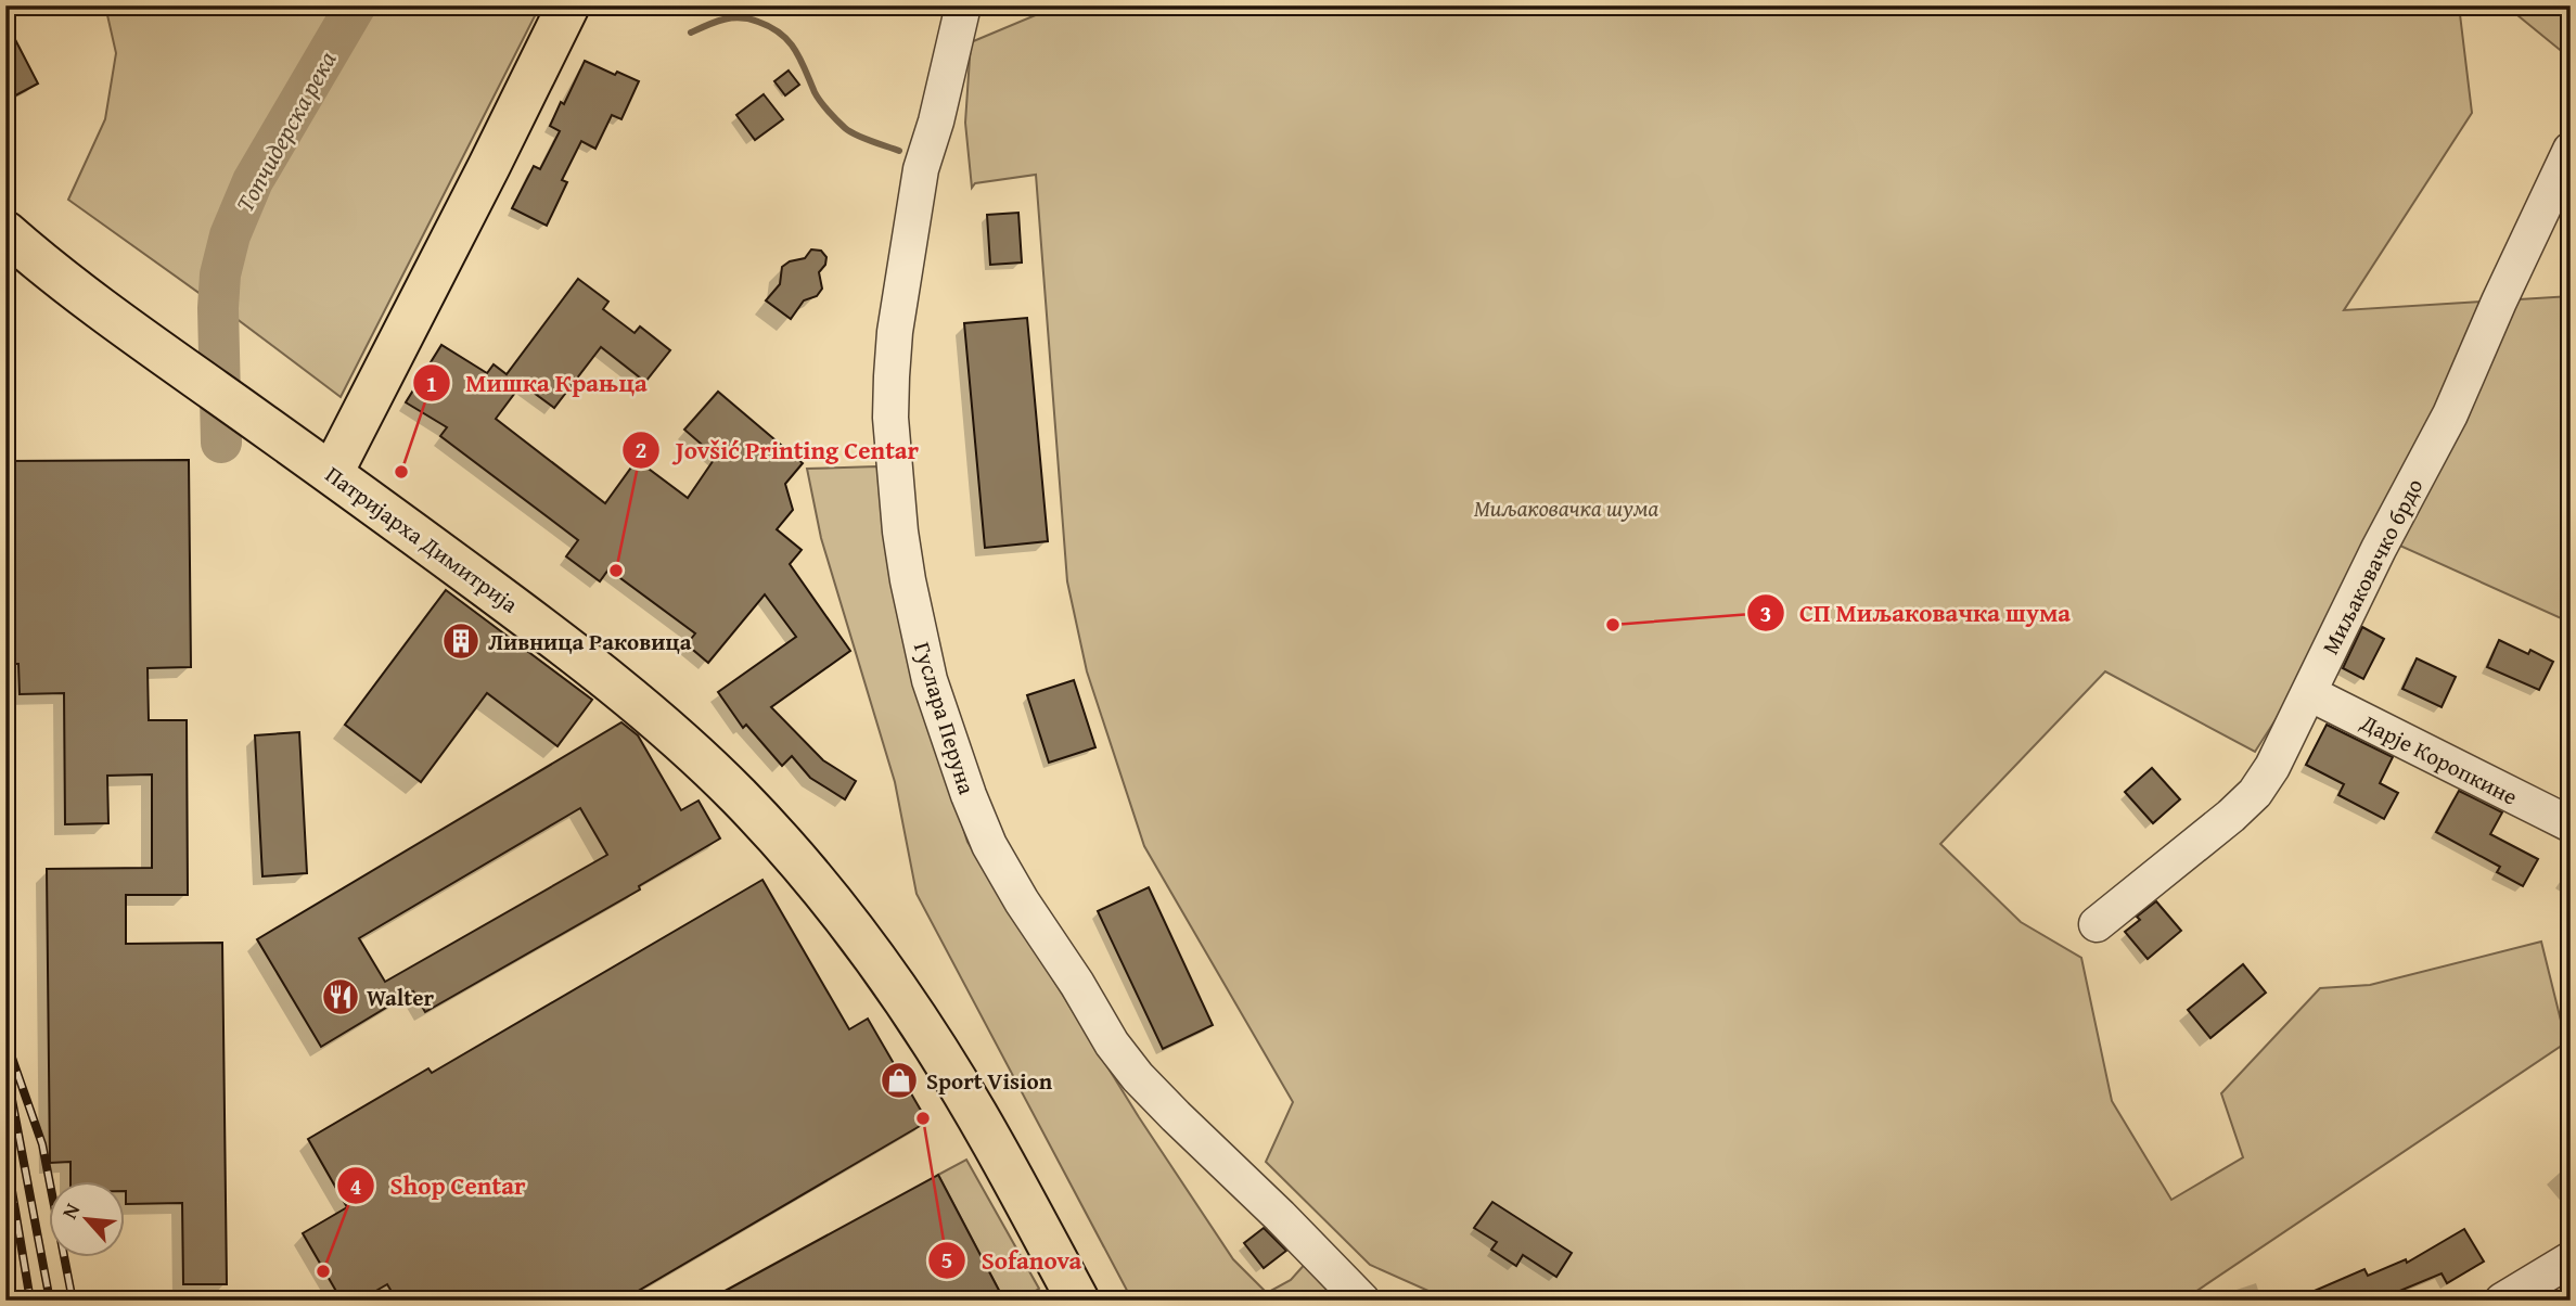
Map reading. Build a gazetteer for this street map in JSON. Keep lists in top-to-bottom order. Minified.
{"streets":{"main road":["Патријарха Димитрија"],"street":["Миљаковачко брдо","Гуслара Перуна","Дарје Коропкине"]},"crossings":[["Миљаковачко брдо","Дарје Коропкине"]],"water":["Топчидерска река"],"parks":["Миљаковачка шума"],"places":{"other":["Мишка Крањца","Jovšić Printing Centar","СП Миљаковачка шума","Sofanova","Shop Centar"],"building":["Ливница Раковица"],"restaurant":["Walter"],"shop":["Sport Vision"]},"north":"top left"}
